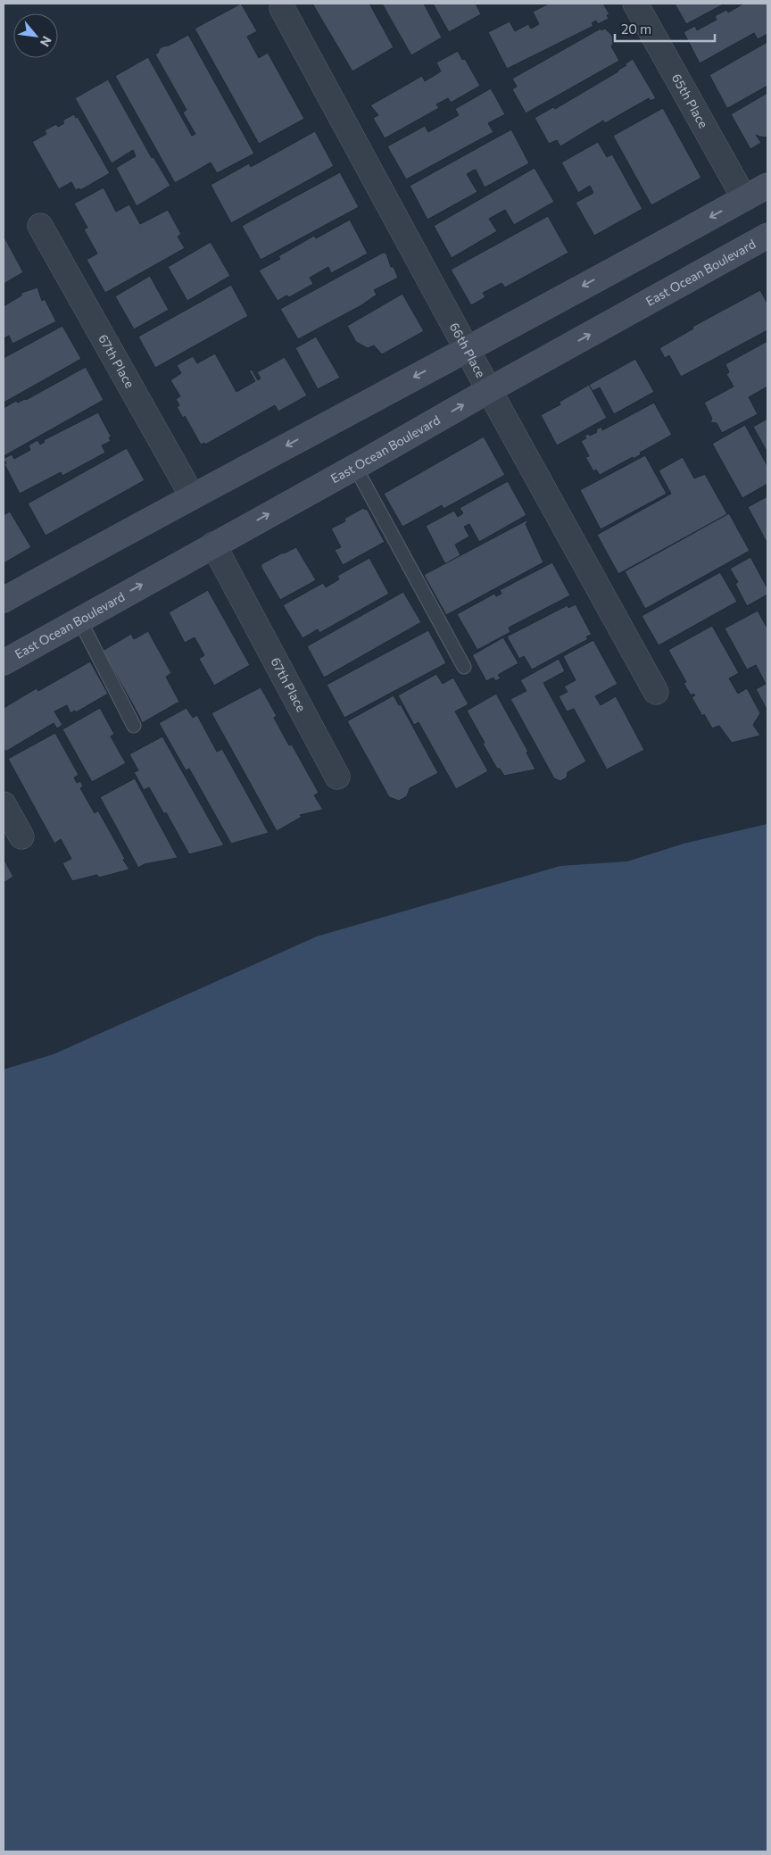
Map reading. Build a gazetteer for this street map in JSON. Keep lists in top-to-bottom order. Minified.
{"streets":{"main road":["East Ocean Boulevard"],"street":["65th Place","66th Place","67th Place"]},"crossings":[["East Ocean Boulevard","66th Place"],["East Ocean Boulevard","67th Place"]],"scale_bar":"20 m","north":"bottom right"}
